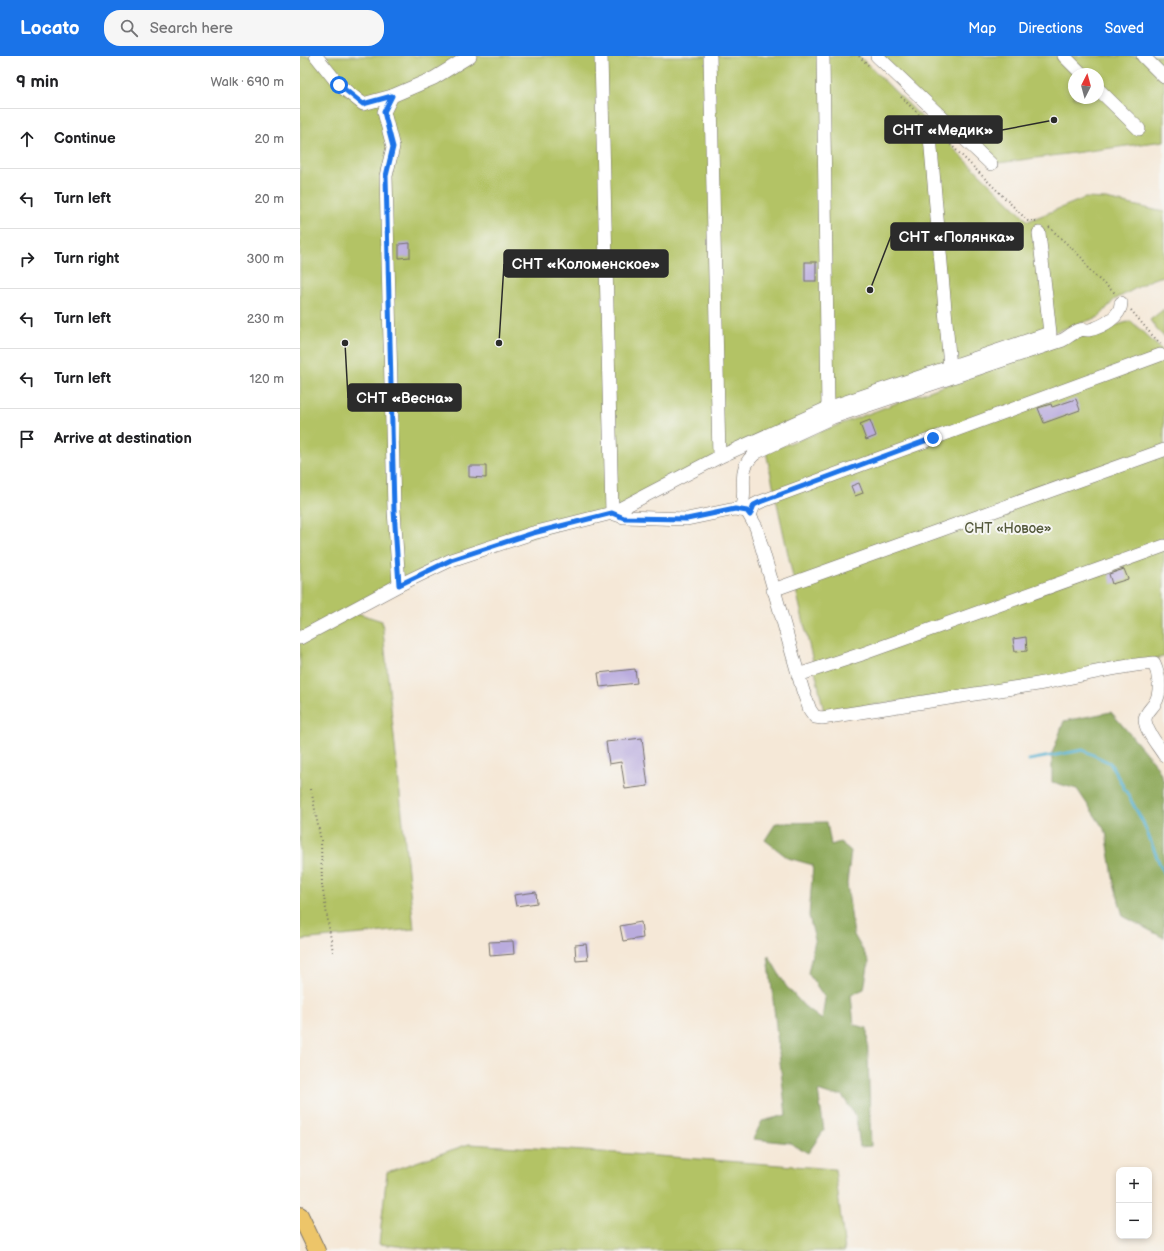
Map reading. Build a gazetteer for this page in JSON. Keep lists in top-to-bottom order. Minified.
{"parks":["СНТ «Новое»"],"places":["СНТ «Медик»","СНТ «Полянка»","СНТ «Весна»","СНТ «Коломенское»"],"north":"top","page":{"header":"Locato","search":"Search here","nav":["Map","Directions","Saved"],"heading":["9 min","Walk · 690 m"],"list":[["Continue","20 m"],["Turn left","20 m"],["Turn right","300 m"],["Turn left","230 m"],["Turn left","120 m"],"Arrive at destination"],"map_buttons":["+","−"]}}
